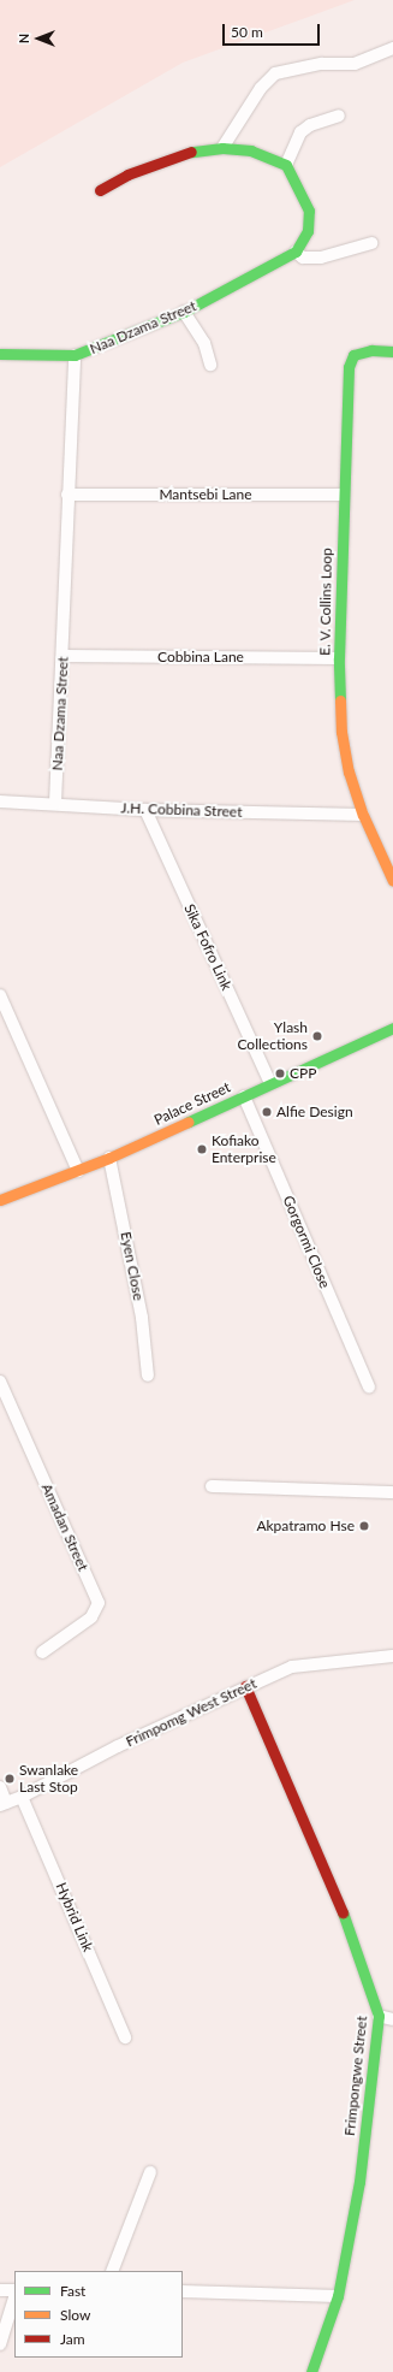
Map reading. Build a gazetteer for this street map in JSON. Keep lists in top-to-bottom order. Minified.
{"streets":{"street":["Naa Dzama Street","Mantsebi Lane","E. V. Collins Loop","Cobbina Lane","J.H. Cobbina Street","Sika Fofro Link","Palace Street","Gorgormi Close","Eyen Close","Amadan Street","Frimpomg West Street","Hybrid Link","Frimpongwe Street"]},"crossings":[["Naa Dzama Street","Mantsebi Lane"],["Naa Dzama Street","Cobbina Lane"],["Naa Dzama Street","J.H. Cobbina Street"],["Mantsebi Lane","E. V. Collins Loop"],["E. V. Collins Loop","Cobbina Lane"],["E. V. Collins Loop","J.H. Cobbina Street"],["J.H. Cobbina Street","Sika Fofro Link"],["Sika Fofro Link","Palace Street"],["Palace Street","Gorgormi Close"],["Palace Street","Eyen Close"],["Frimpomg West Street","Hybrid Link"],["Frimpomg West Street","Frimpongwe Street"]],"places":["Ylash Collections","CPP","Alfie Design","Kofiako Enterprise","Akpatramo Hse","Swanlake Last Stop"],"legend":["Fast","Slow","Jam"],"scale_bar":"50 m","north":"left"}
